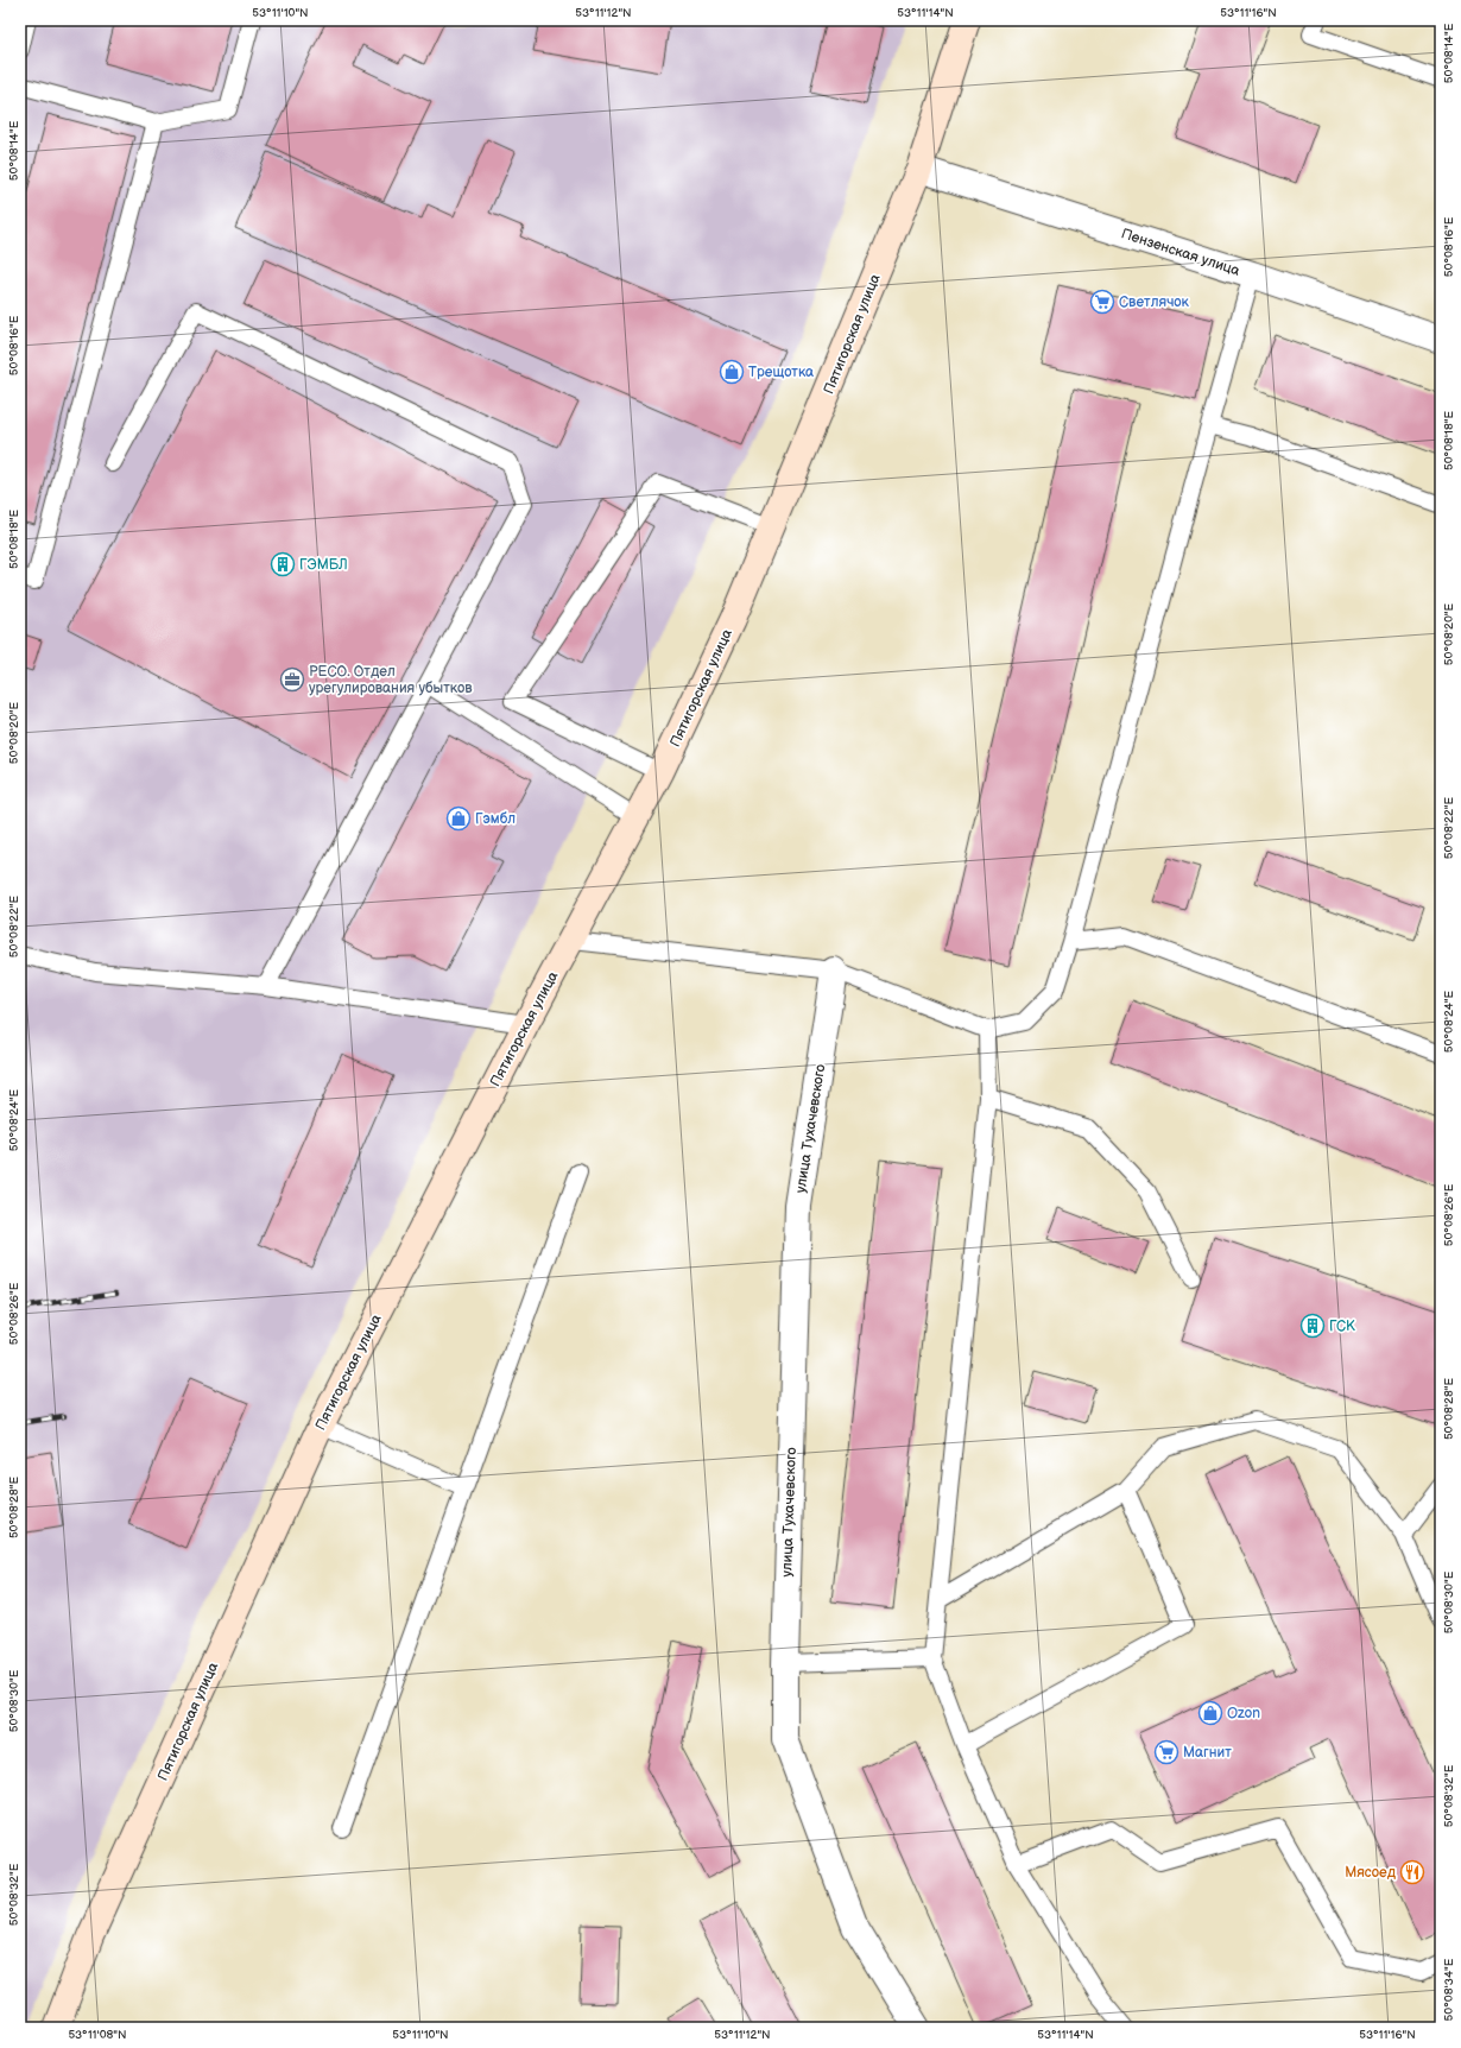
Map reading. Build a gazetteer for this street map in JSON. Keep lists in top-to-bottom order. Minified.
{"streets":{"main road":["Пятигорская улица"],"street":["Пензенская улица","улица Тухачевского"]},"crossings":[["Пензенская улица","Пятигорская улица"]],"places":{"supermarket":["Светлячок","Магнит"],"shop":["Трещотка","Гэмбл","Ozon"],"building":["ГЭМБЛ","ГСК"],"office":["РЕСО. Отдел урегулирования убытков"],"restaurant":["Мясоед"]},"coordinates":["53°11'10\"N","53°11'12\"N","53°11'14\"N","53°11'16\"N","50°08'14\"E","50°08'16\"E","50°08'18\"E","50°08'20\"E","50°08'22\"E","50°08'24\"E","50°08'26\"E","50°08'28\"E","50°08'30\"E","50°08'32\"E","50°08'34\"E","53°11'08\"N"]}
